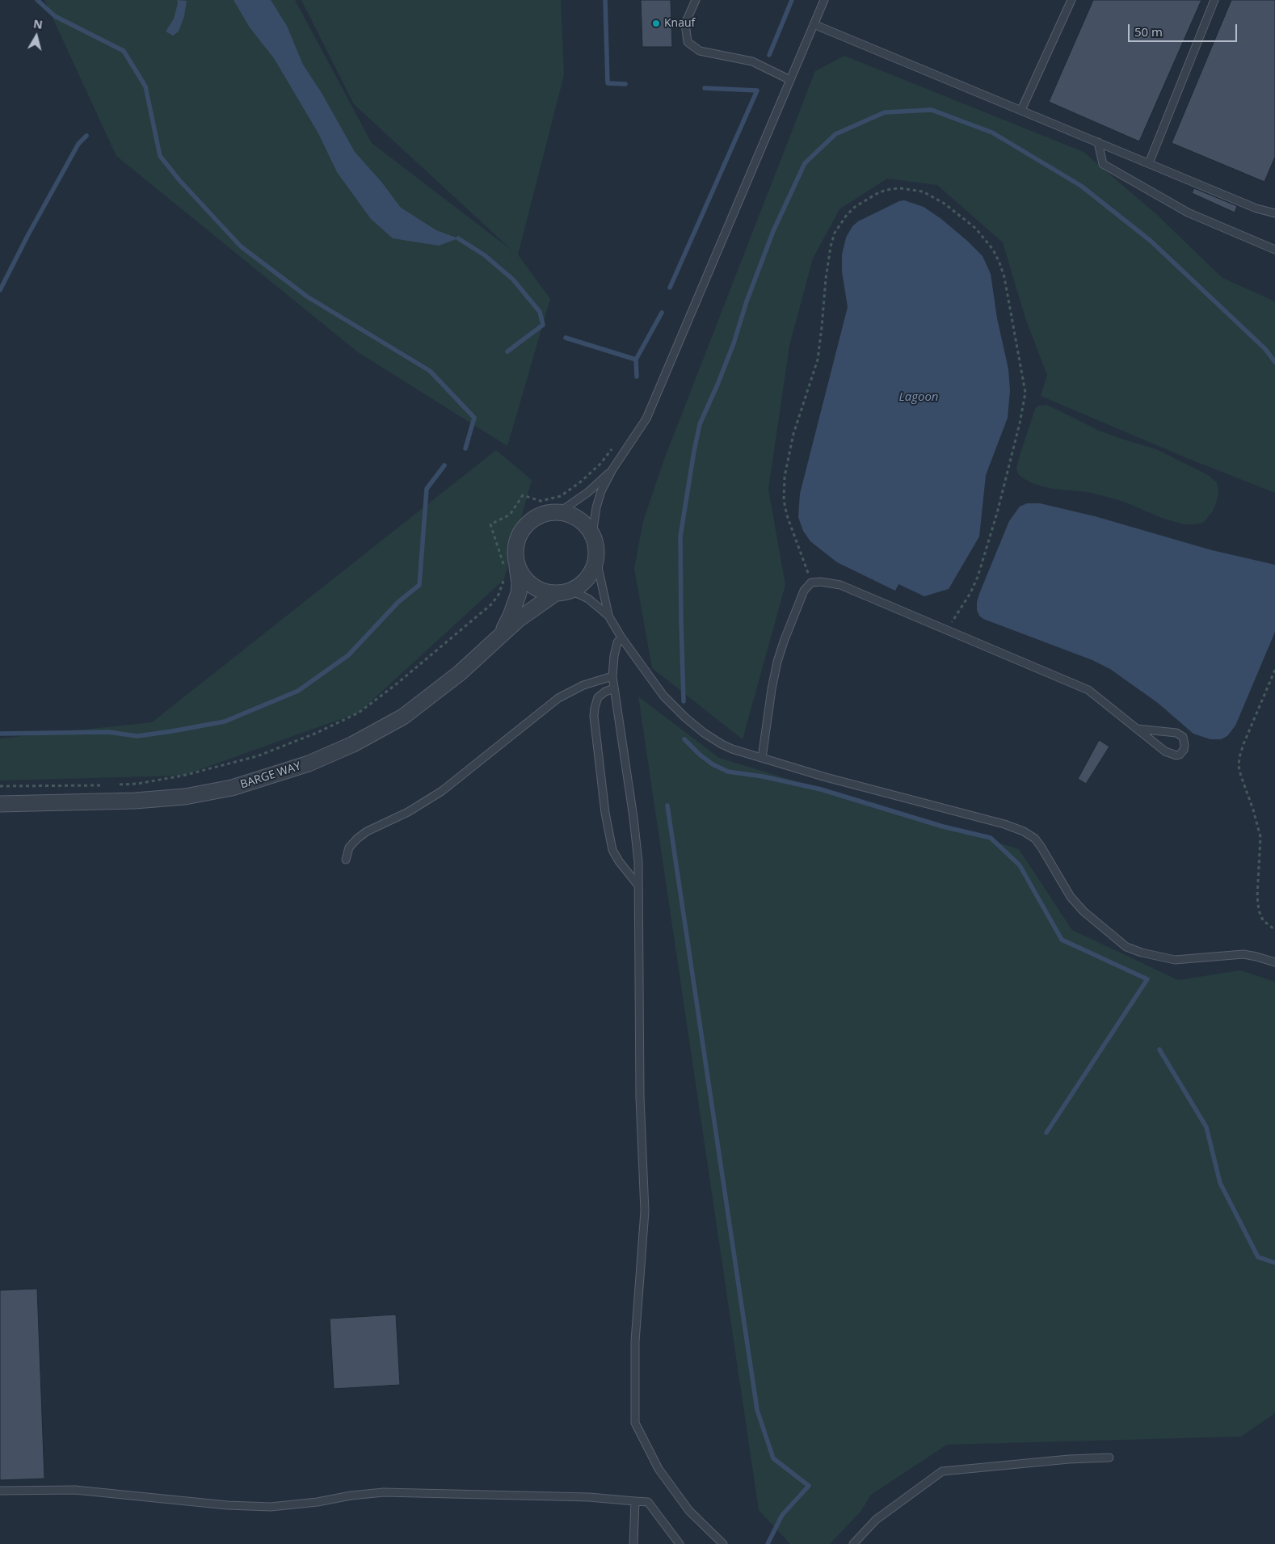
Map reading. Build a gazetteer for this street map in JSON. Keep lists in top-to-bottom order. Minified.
{"streets":{"street":["BARGE WAY"]},"water":["Lagoon"],"places":["Knauf"],"scale_bar":"50 m","north":"top"}
